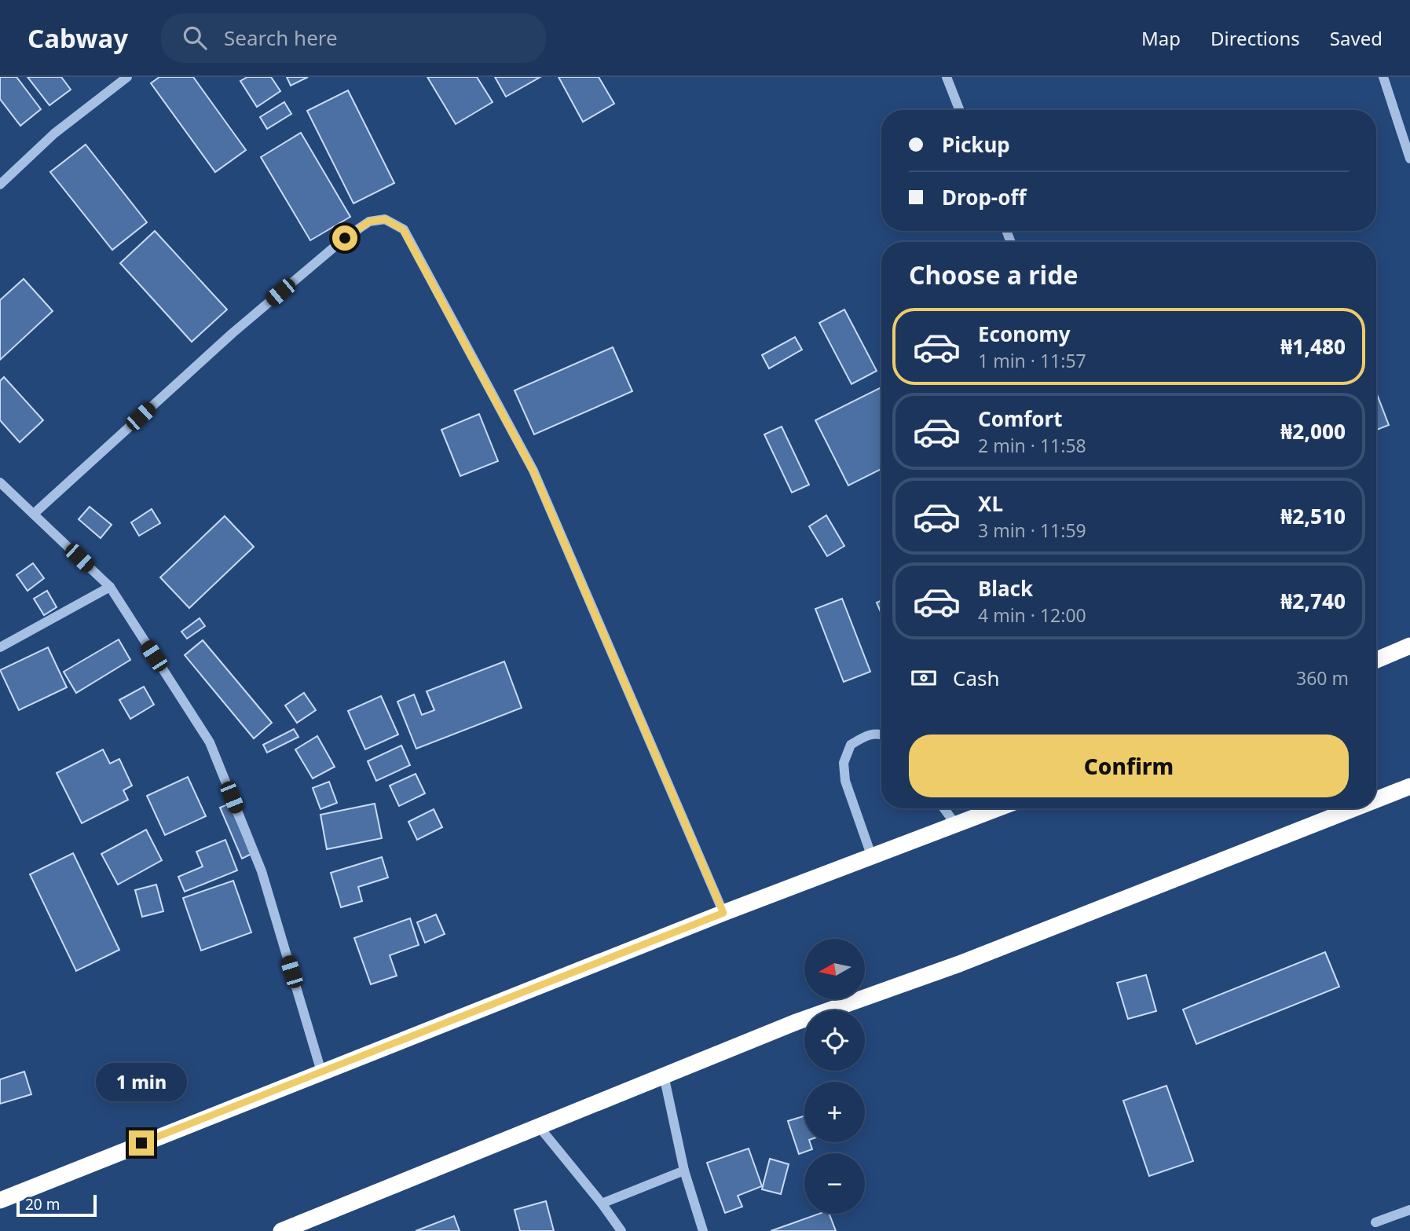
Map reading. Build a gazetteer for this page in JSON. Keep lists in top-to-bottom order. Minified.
{"scale_bar":"20 m","north":"left","page":{"header":"Cabway","search":"Search here","nav":["Map","Directions","Saved"],"banner":["Pickup","Drop-off"],"heading":"Choose a ride","list":[{"name":"Economy","note":"1 min · 11:57","value":"₦1,480"},{"name":"Comfort","note":"2 min · 11:58","value":"₦2,000"},{"name":"XL","note":"3 min · 11:59","value":"₦2,510"},{"name":"Black","note":"4 min · 12:00","value":"₦2,740"}],"pay":["Cash","360 m"],"buttons":"Confirm","map_buttons":["+","−"],"bubble":"1 min","scale":"20 m"}}
